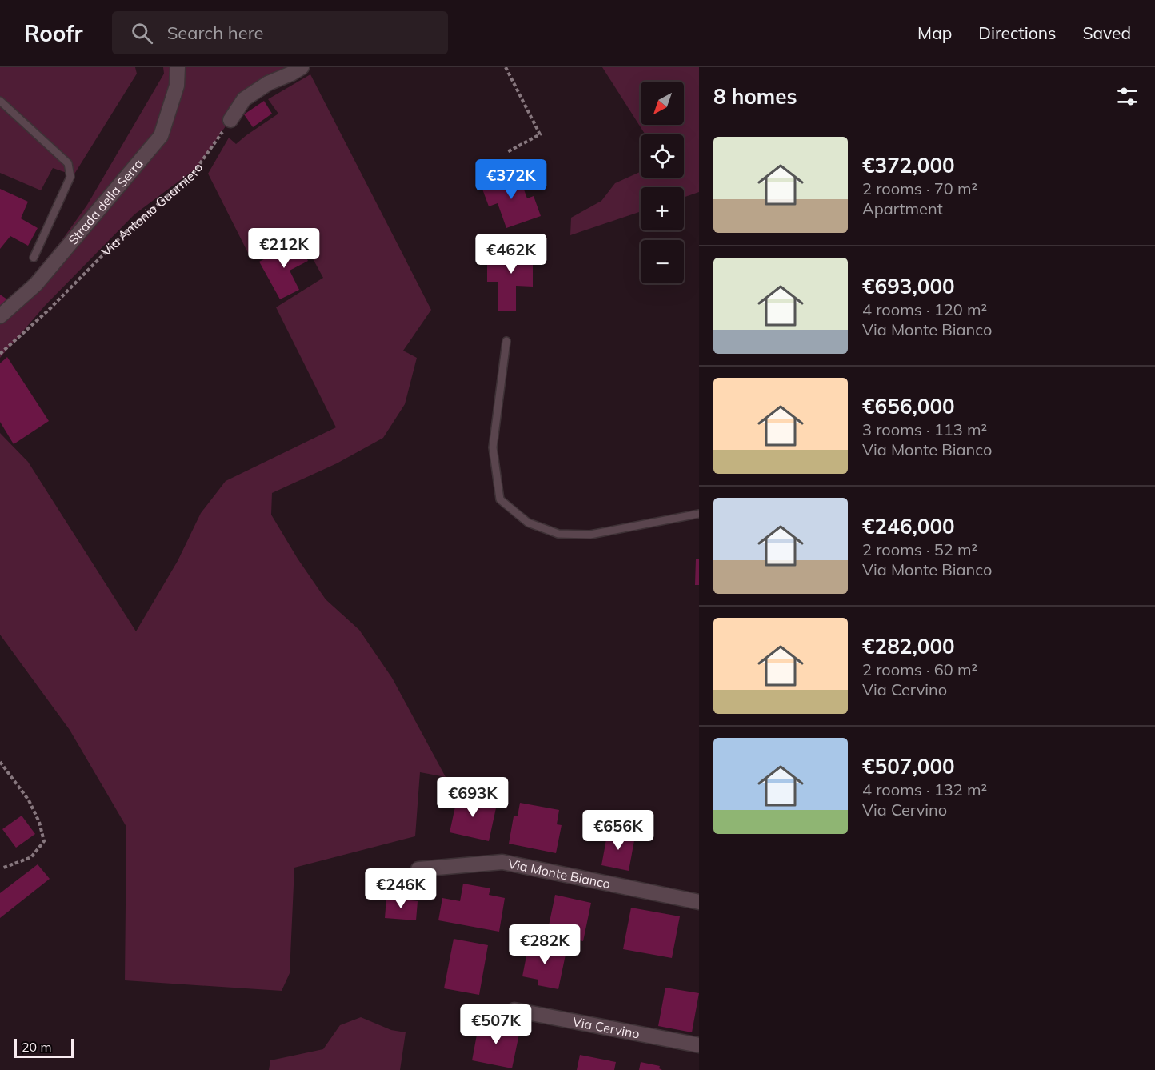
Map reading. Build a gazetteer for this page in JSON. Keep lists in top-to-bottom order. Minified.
{"streets":{"street":["Strada della Serra","Via Monte Bianco","Via Cervino"],"path":["Via Antonio Guarniero"]},"scale_bar":"20 m","north":"bottom left","page":{"header":"Roofr","search":"Search here","nav":["Map","Directions","Saved"],"heading":"8 homes","map_buttons":["+","−"],"list":[{"name":"€372,000","note":"2 rooms · 70 m² · Apartment"},{"name":"€693,000","note":"4 rooms · 120 m² · Via Monte Bianco"},{"name":"€656,000","note":"3 rooms · 113 m² · Via Monte Bianco"},{"name":"€246,000","note":"2 rooms · 52 m² · Via Monte Bianco"},{"name":"€282,000","note":"2 rooms · 60 m² · Via Cervino"},{"name":"€507,000","note":"4 rooms · 132 m² · Via Cervino"}],"price":["€372K","€212K","€462K","€693K","€656K","€246K","€282K","€507K"],"scale":"20 m"}}
